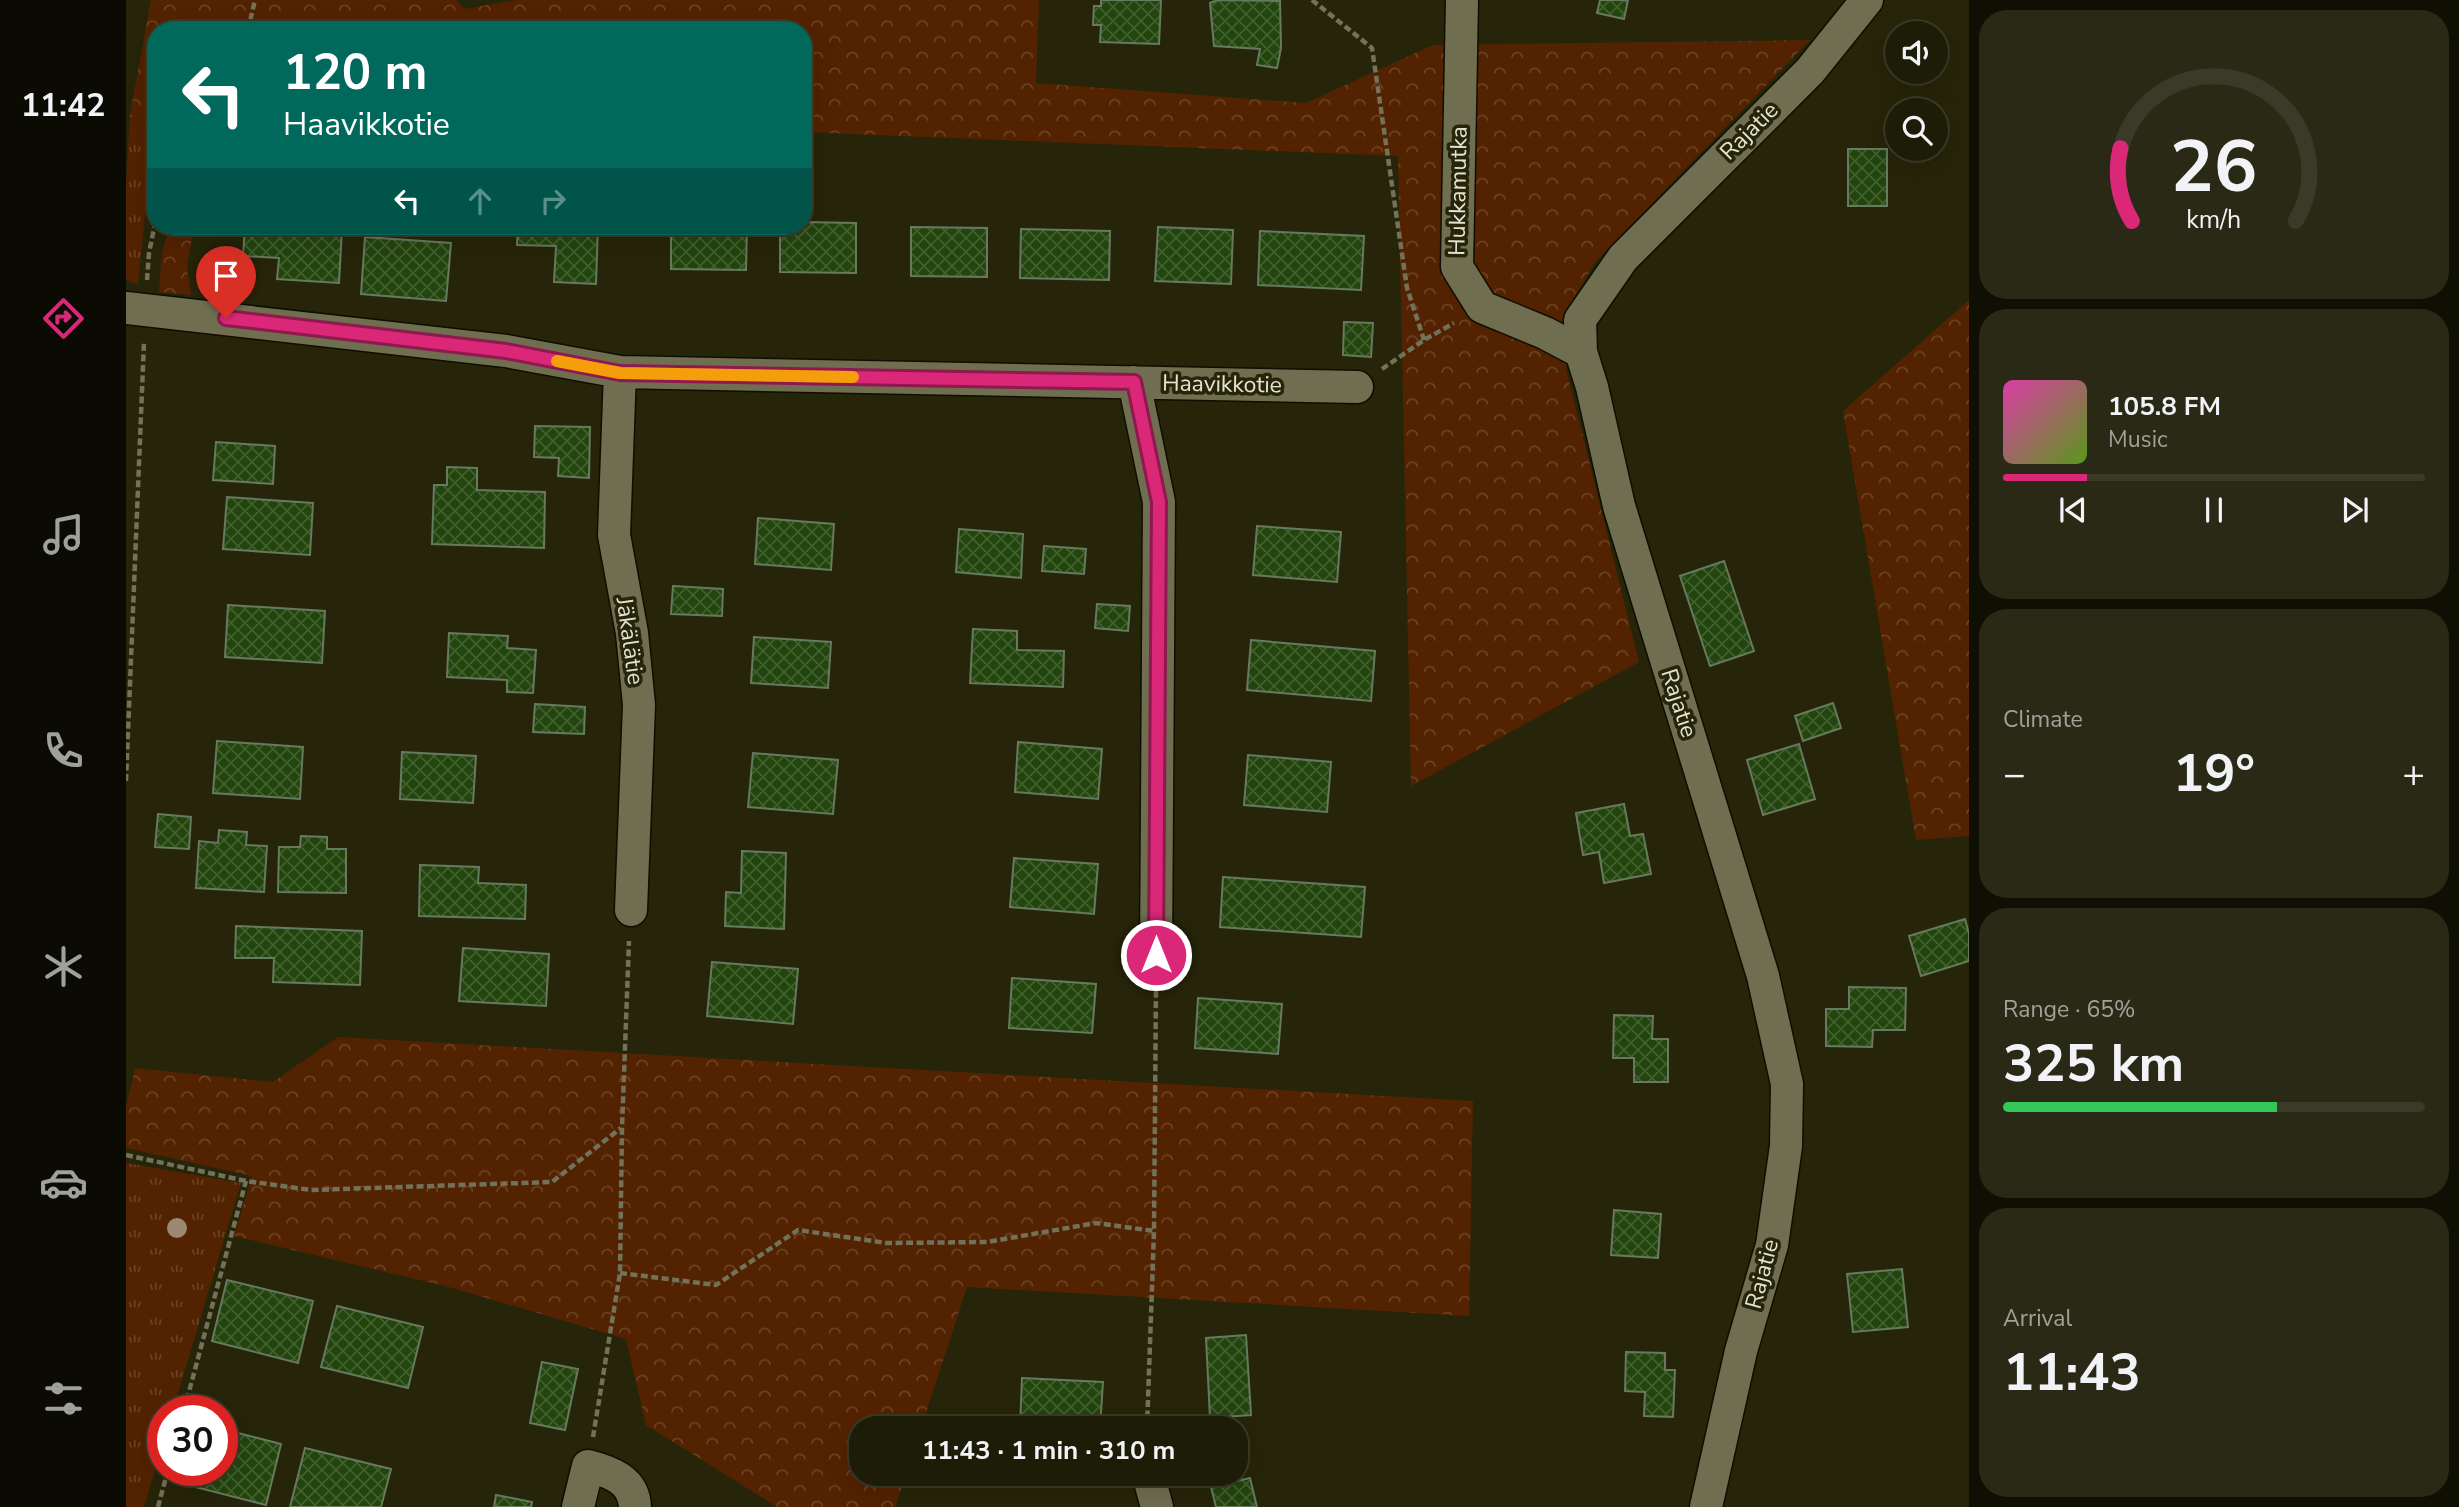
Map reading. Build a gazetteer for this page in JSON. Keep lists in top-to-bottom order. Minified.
{"streets":{"street":["Rajatie","Hukkamutka","Haavikkotie","Jäkälätie"]},"crossings":[["Haavikkotie","Jäkälätie"]],"page":{"tabs":"11:42","turn":["120 m","Haavikkotie"],"song":["105.8 FM","Music"],"tile":["Climate",["Range · 65%","325 km"],["Arrival","11:43"]],"heat":["−","19°","+"],"limit":"30","trip":"11:43 · 1 min · 310 m","gauge":["26","km/h"]}}
